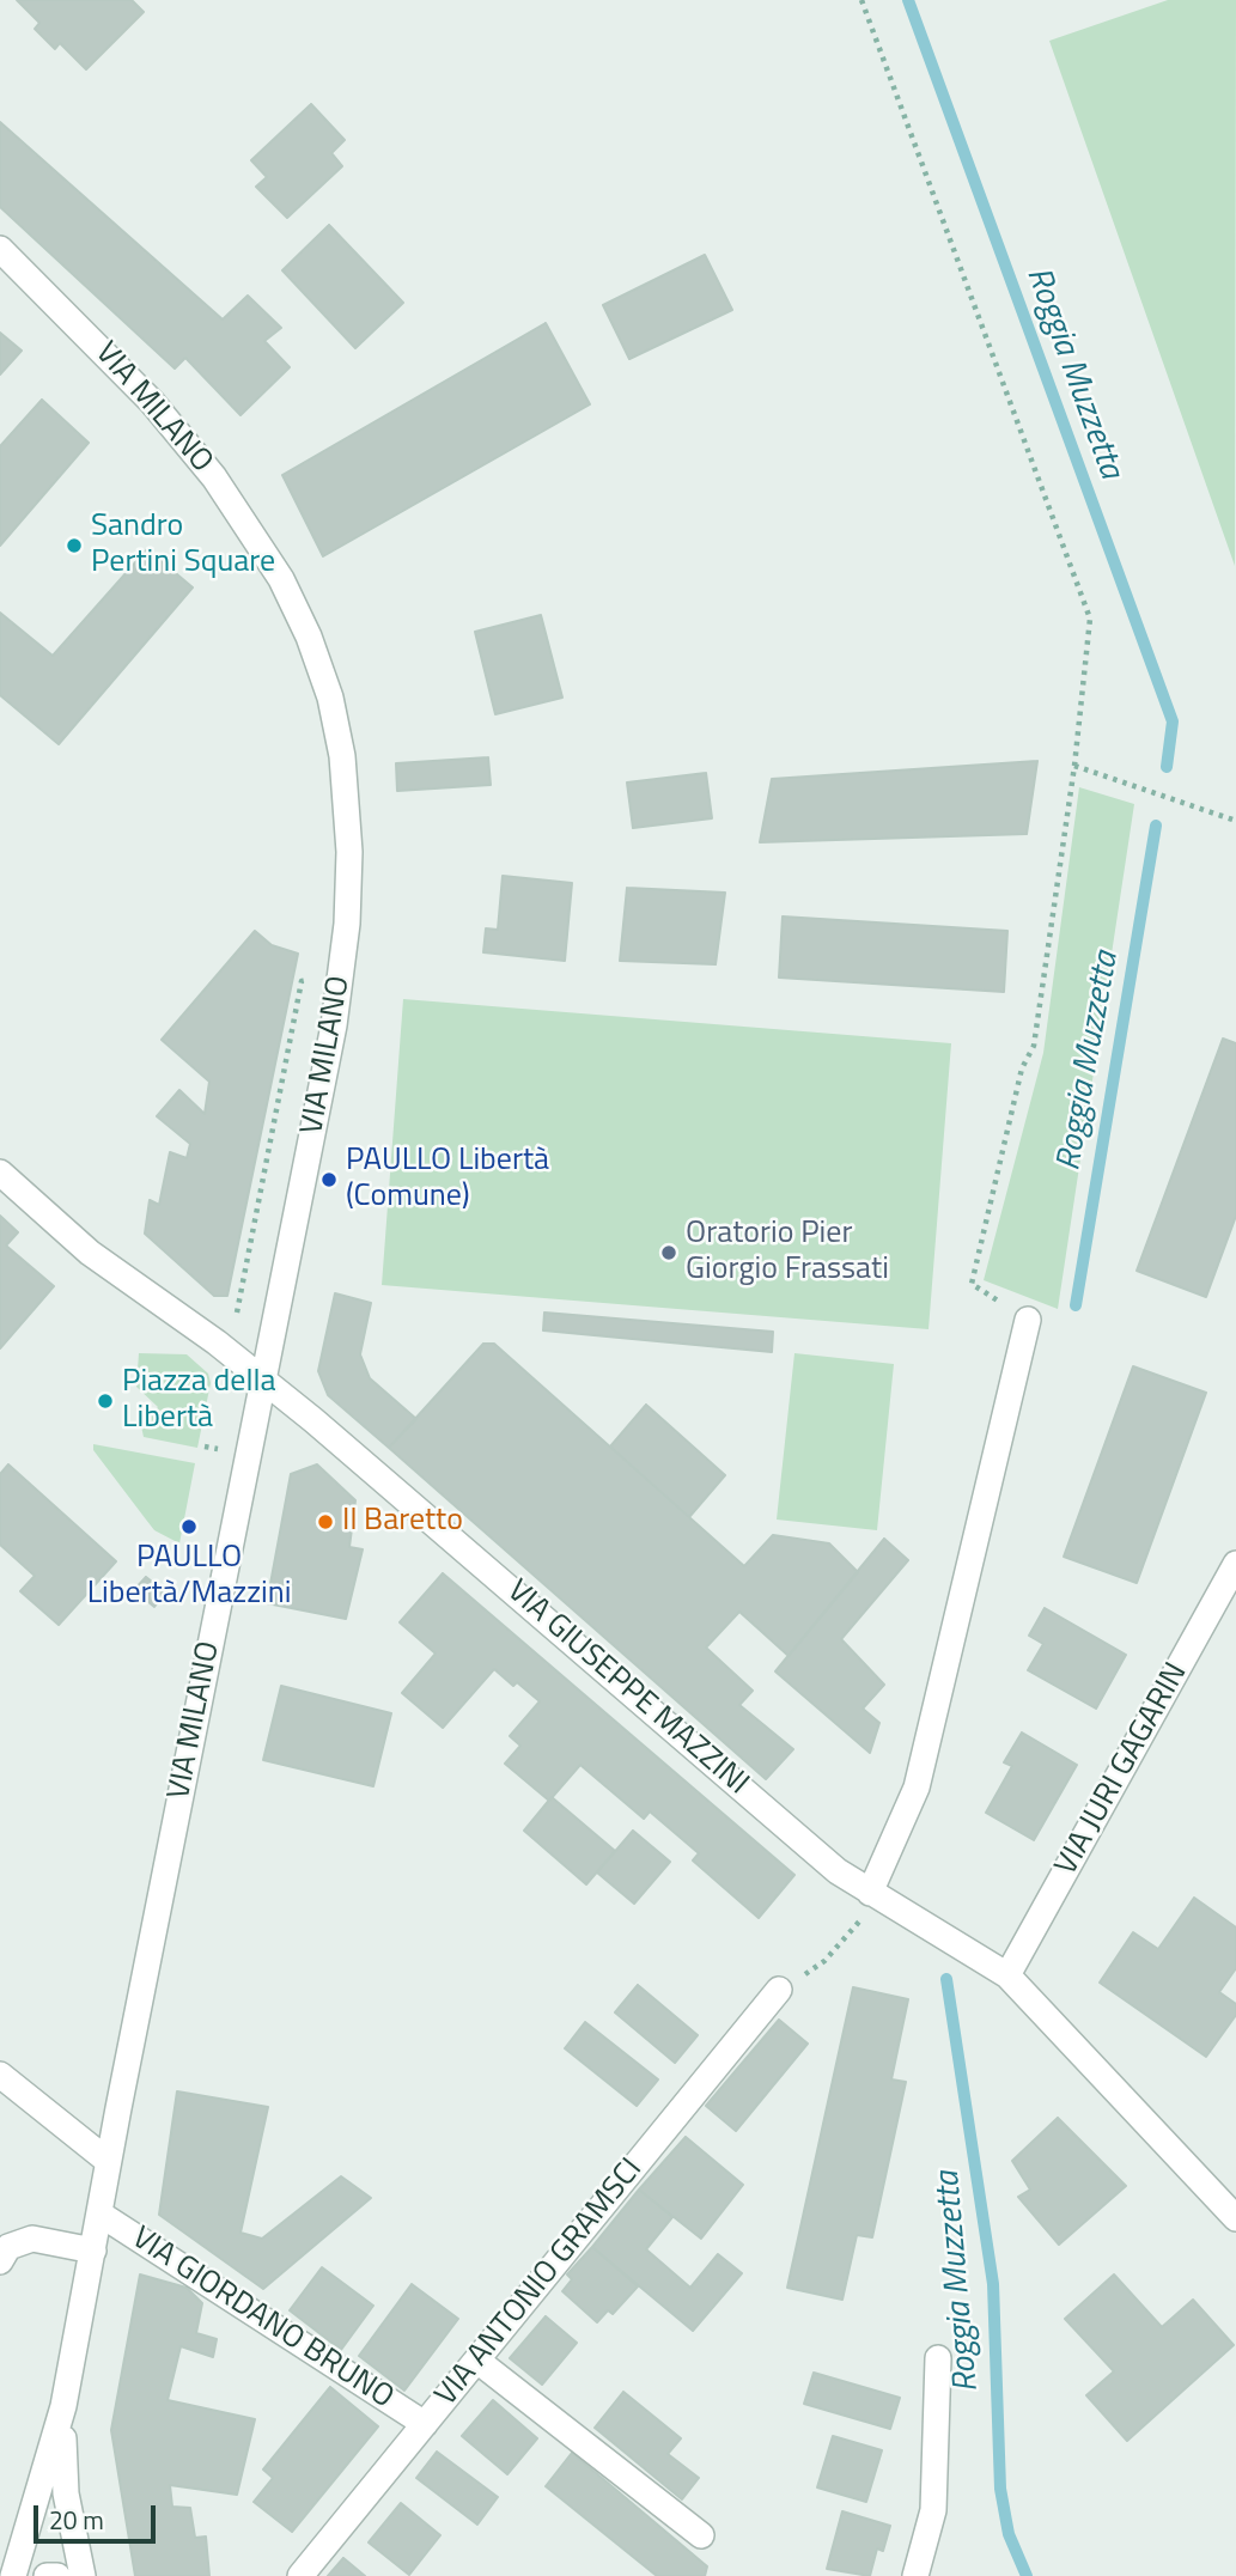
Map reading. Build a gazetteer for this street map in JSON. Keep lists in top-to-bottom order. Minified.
{"streets":{"street":["VIA MILANO","VIA GIUSEPPE MAZZINI","VIA JURI GAGARIN","VIA ANTONIO GRAMSCI","VIA GIORDANO BRUNO"]},"crossings":[["VIA MILANO","VIA GIUSEPPE MAZZINI"],["VIA MILANO","VIA GIORDANO BRUNO"],["VIA GIUSEPPE MAZZINI","VIA JURI GAGARIN"],["VIA ANTONIO GRAMSCI","VIA GIORDANO BRUNO"]],"water":["Roggia Muzzetta"],"places":["Sandro Pertini Square","PAULLO Libertà (Comune)","Oratorio Pier Giorgio Frassati","Piazza della Libertà","Il Baretto","PAULLO Libertà/Mazzini"],"scale_bar":"20 m"}
